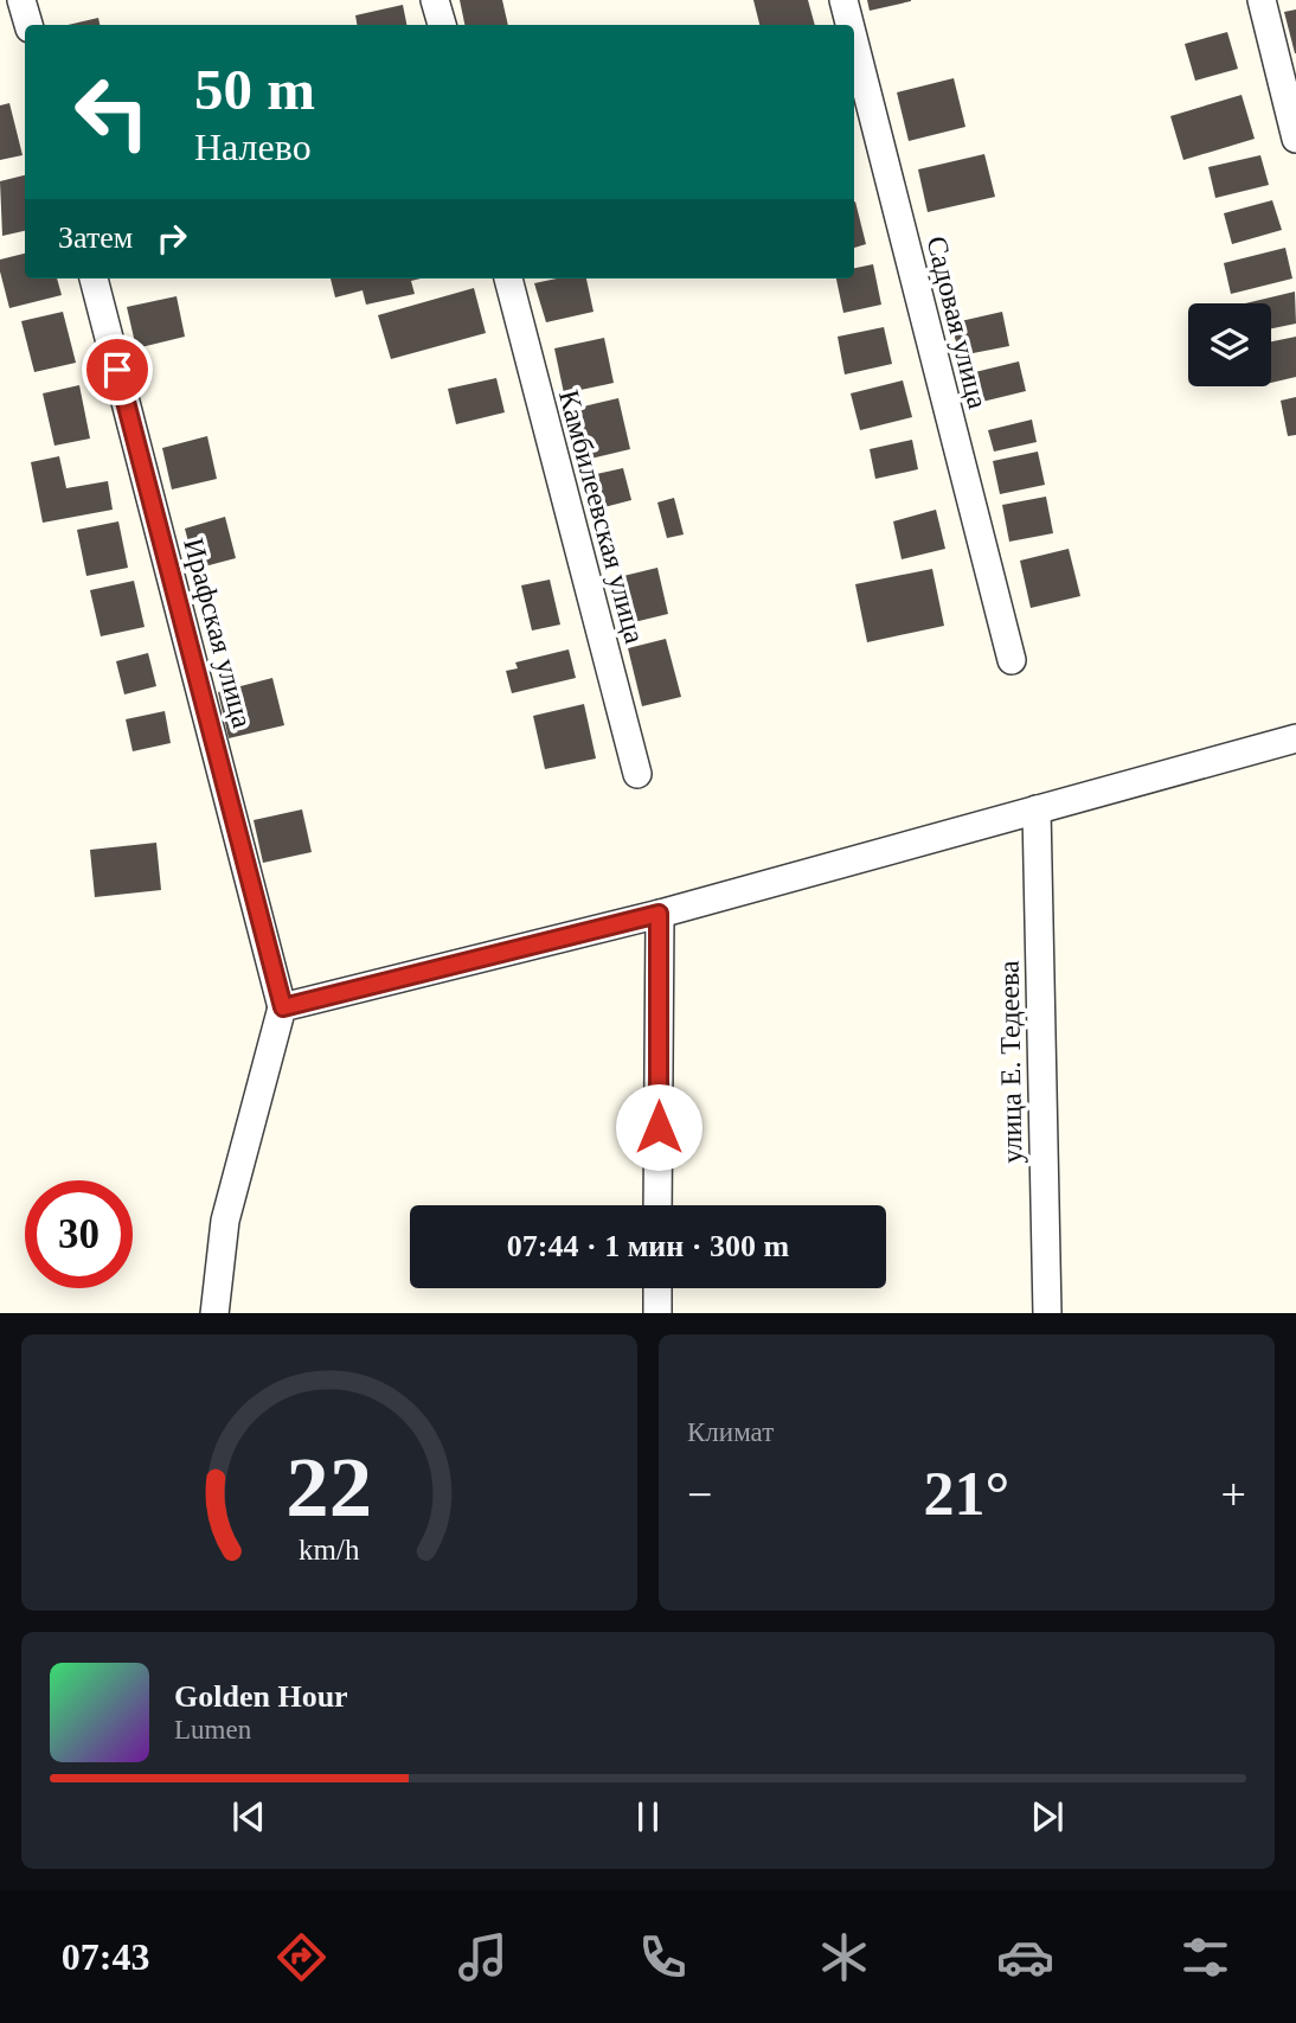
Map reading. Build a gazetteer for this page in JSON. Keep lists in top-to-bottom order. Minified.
{"streets":{"street":["Садовая улица","Камбилеевская улица","Ирафская улица","улица Е. Тедеева"]},"page":{"turn":["50 m","Налево"],"then":"Затем","limit":"30","trip":"07:44 · 1 мин · 300 m","tile":"Климат","heat":["−","21°","+"],"song":["Golden Hour","Lumen"],"tabs":"07:43","gauge":["22","km/h"]}}
